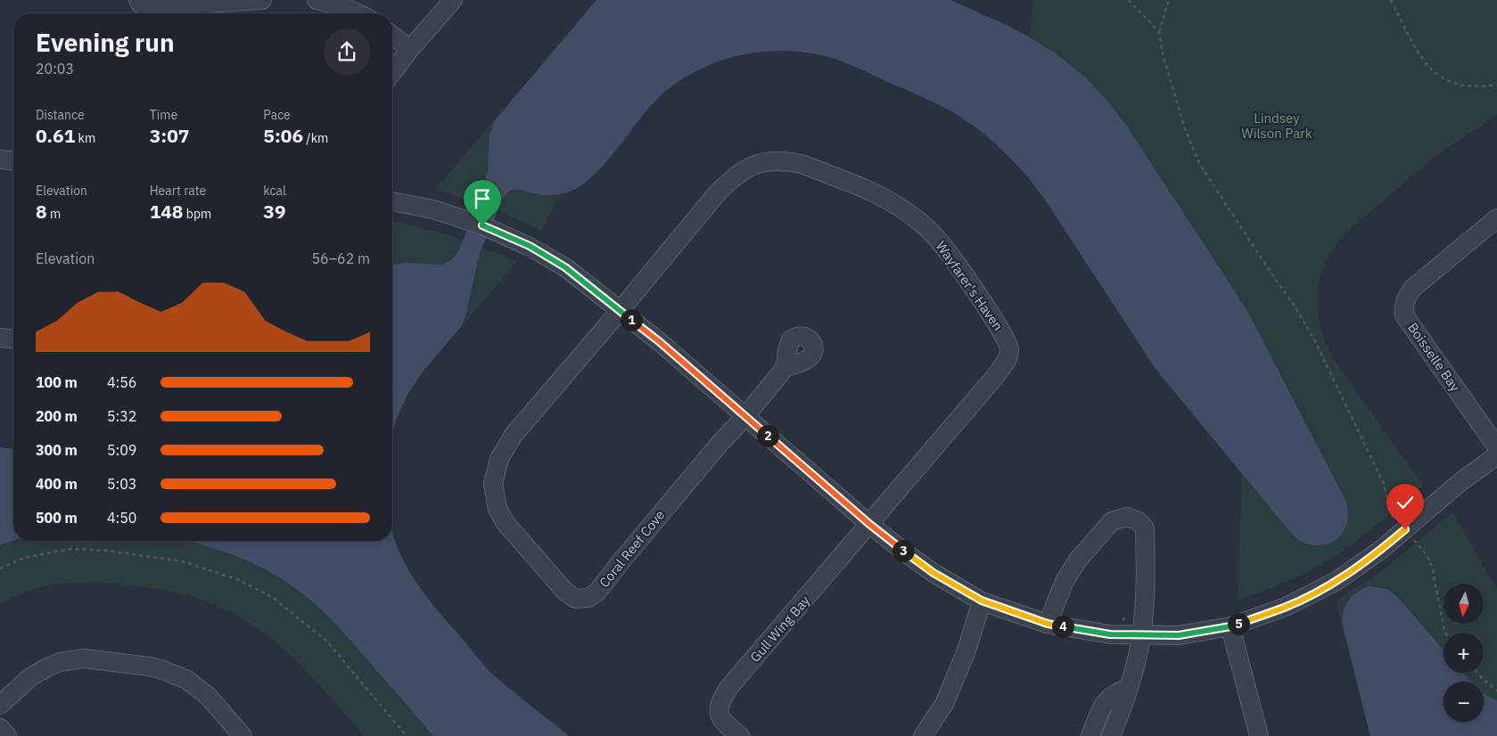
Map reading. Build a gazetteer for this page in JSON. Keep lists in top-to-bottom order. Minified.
{"streets":{"street":["Wayfarer's Haven","Boisselle Bay","Coral Reef Cove","Gull Wing Bay"]},"crossings":[["Wayfarer's Haven","Coral Reef Cove"],["Wayfarer's Haven","Gull Wing Bay"]],"parks":["Lindsey Wilson Park"],"north":"bottom","page":{"heading":["Evening run","20:03"],"stats":[["Distance","0.61 km"],["Time","3:07"],["Pace","5:06 /km"],["Elevation","8 m"],["Heart rate","148 bpm"],["kcal","39"]],"chart":["Elevation","56–62 m"],"pins":["1","2","3","5","4"],"list":[{"name":"100 m","note":"4:56"},{"name":"200 m","note":"5:32"},{"name":"300 m","note":"5:09"},{"name":"400 m","note":"5:03"},{"name":"500 m","note":"4:50"}],"map_buttons":["+","−"]}}
